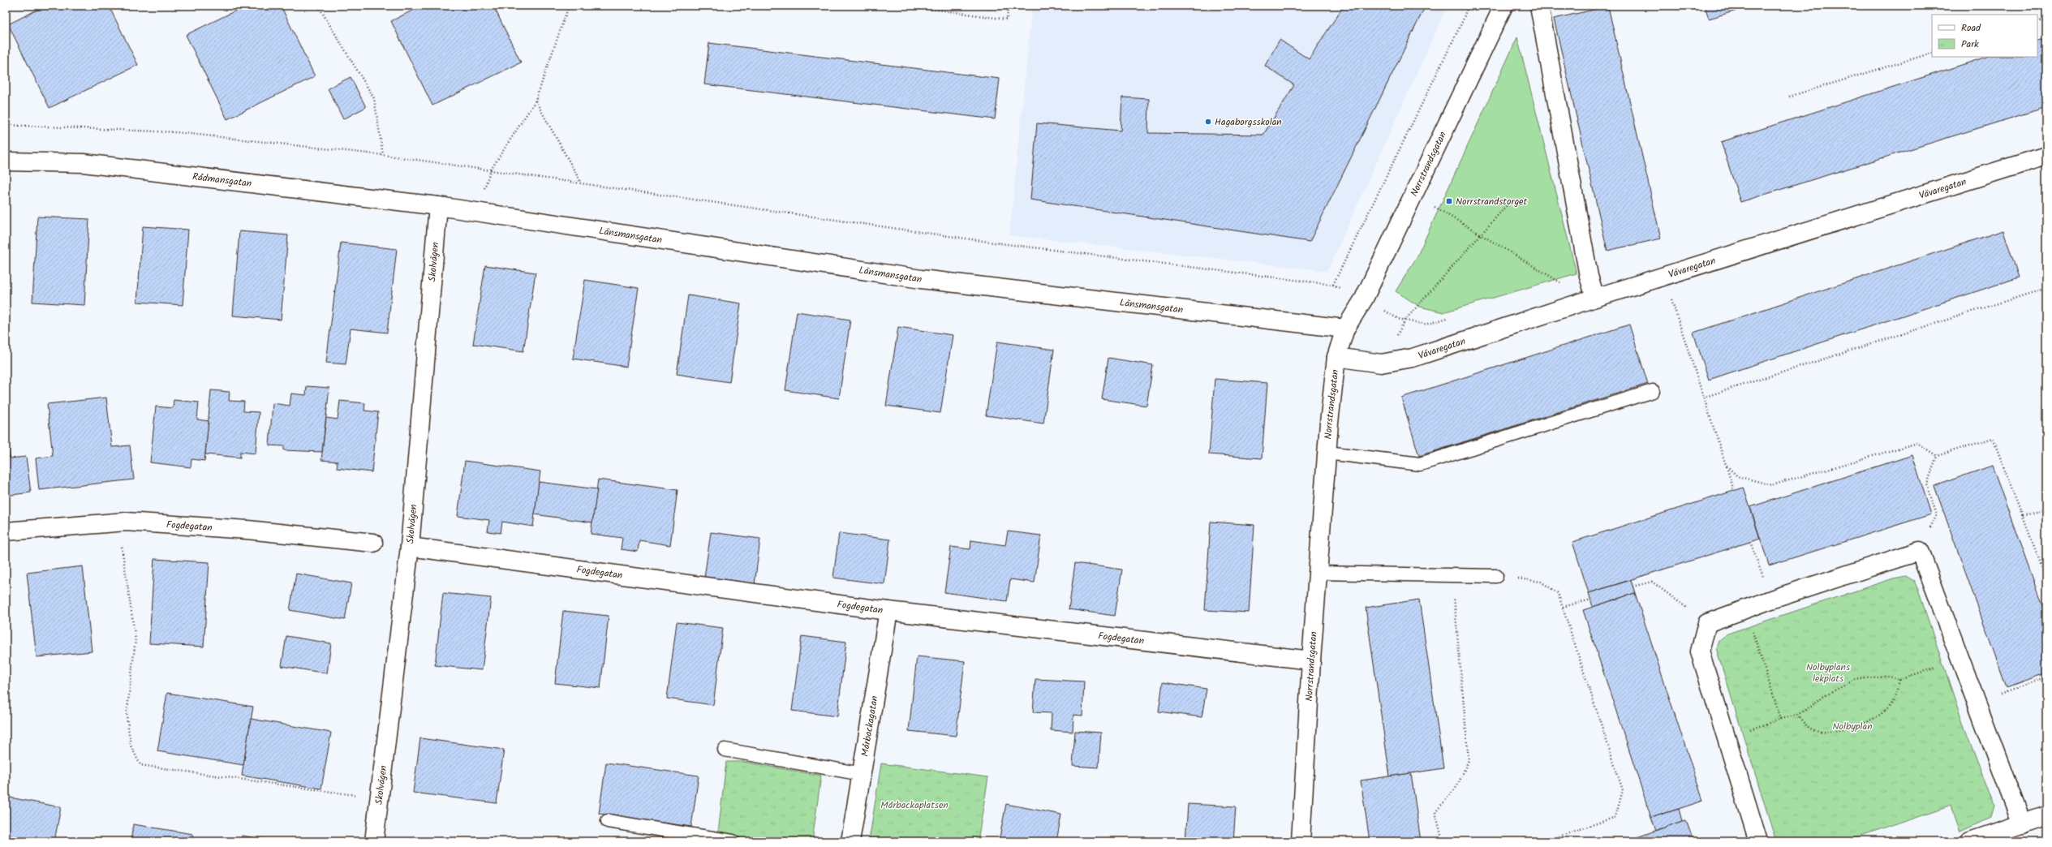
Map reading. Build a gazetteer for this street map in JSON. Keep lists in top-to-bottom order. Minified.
{"streets":{"street":["Norrstrandsgatan","Rådmansgatan","Vävaregatan","Länsmansgatan","Skolvägen","Fogdegatan","Mårbackagatan"]},"crossings":[["Norrstrandsgatan","Vävaregatan"],["Norrstrandsgatan","Länsmansgatan"],["Norrstrandsgatan","Fogdegatan"],["Rådmansgatan","Länsmansgatan"],["Rådmansgatan","Skolvägen"],["Länsmansgatan","Skolvägen"],["Skolvägen","Fogdegatan"],["Fogdegatan","Mårbackagatan"]],"parks":["Nolbyplans lekplats","Nolbyplan","Mårbackaplatsen"],"places":{"other":["Hagaborgsskolan"],"transit":["Norrstrandstorget"]},"legend":["Road","Park"]}
